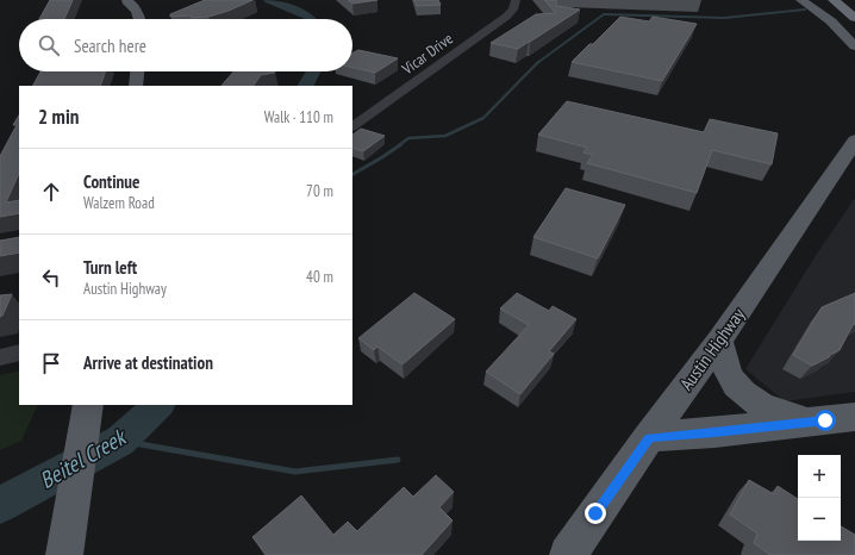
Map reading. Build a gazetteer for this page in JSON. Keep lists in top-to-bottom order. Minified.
{"streets":{"main road":["Austin Highway"],"street":["Vicar Drive"]},"water":["Beitel Creek"],"page":{"search":"Search here","heading":["2 min","Walk · 110 m"],"list":[["Continue","Walzem Road","70 m"],["Turn left","Austin Highway","40 m"],"Arrive at destination"],"map_buttons":["+","−"]}}
